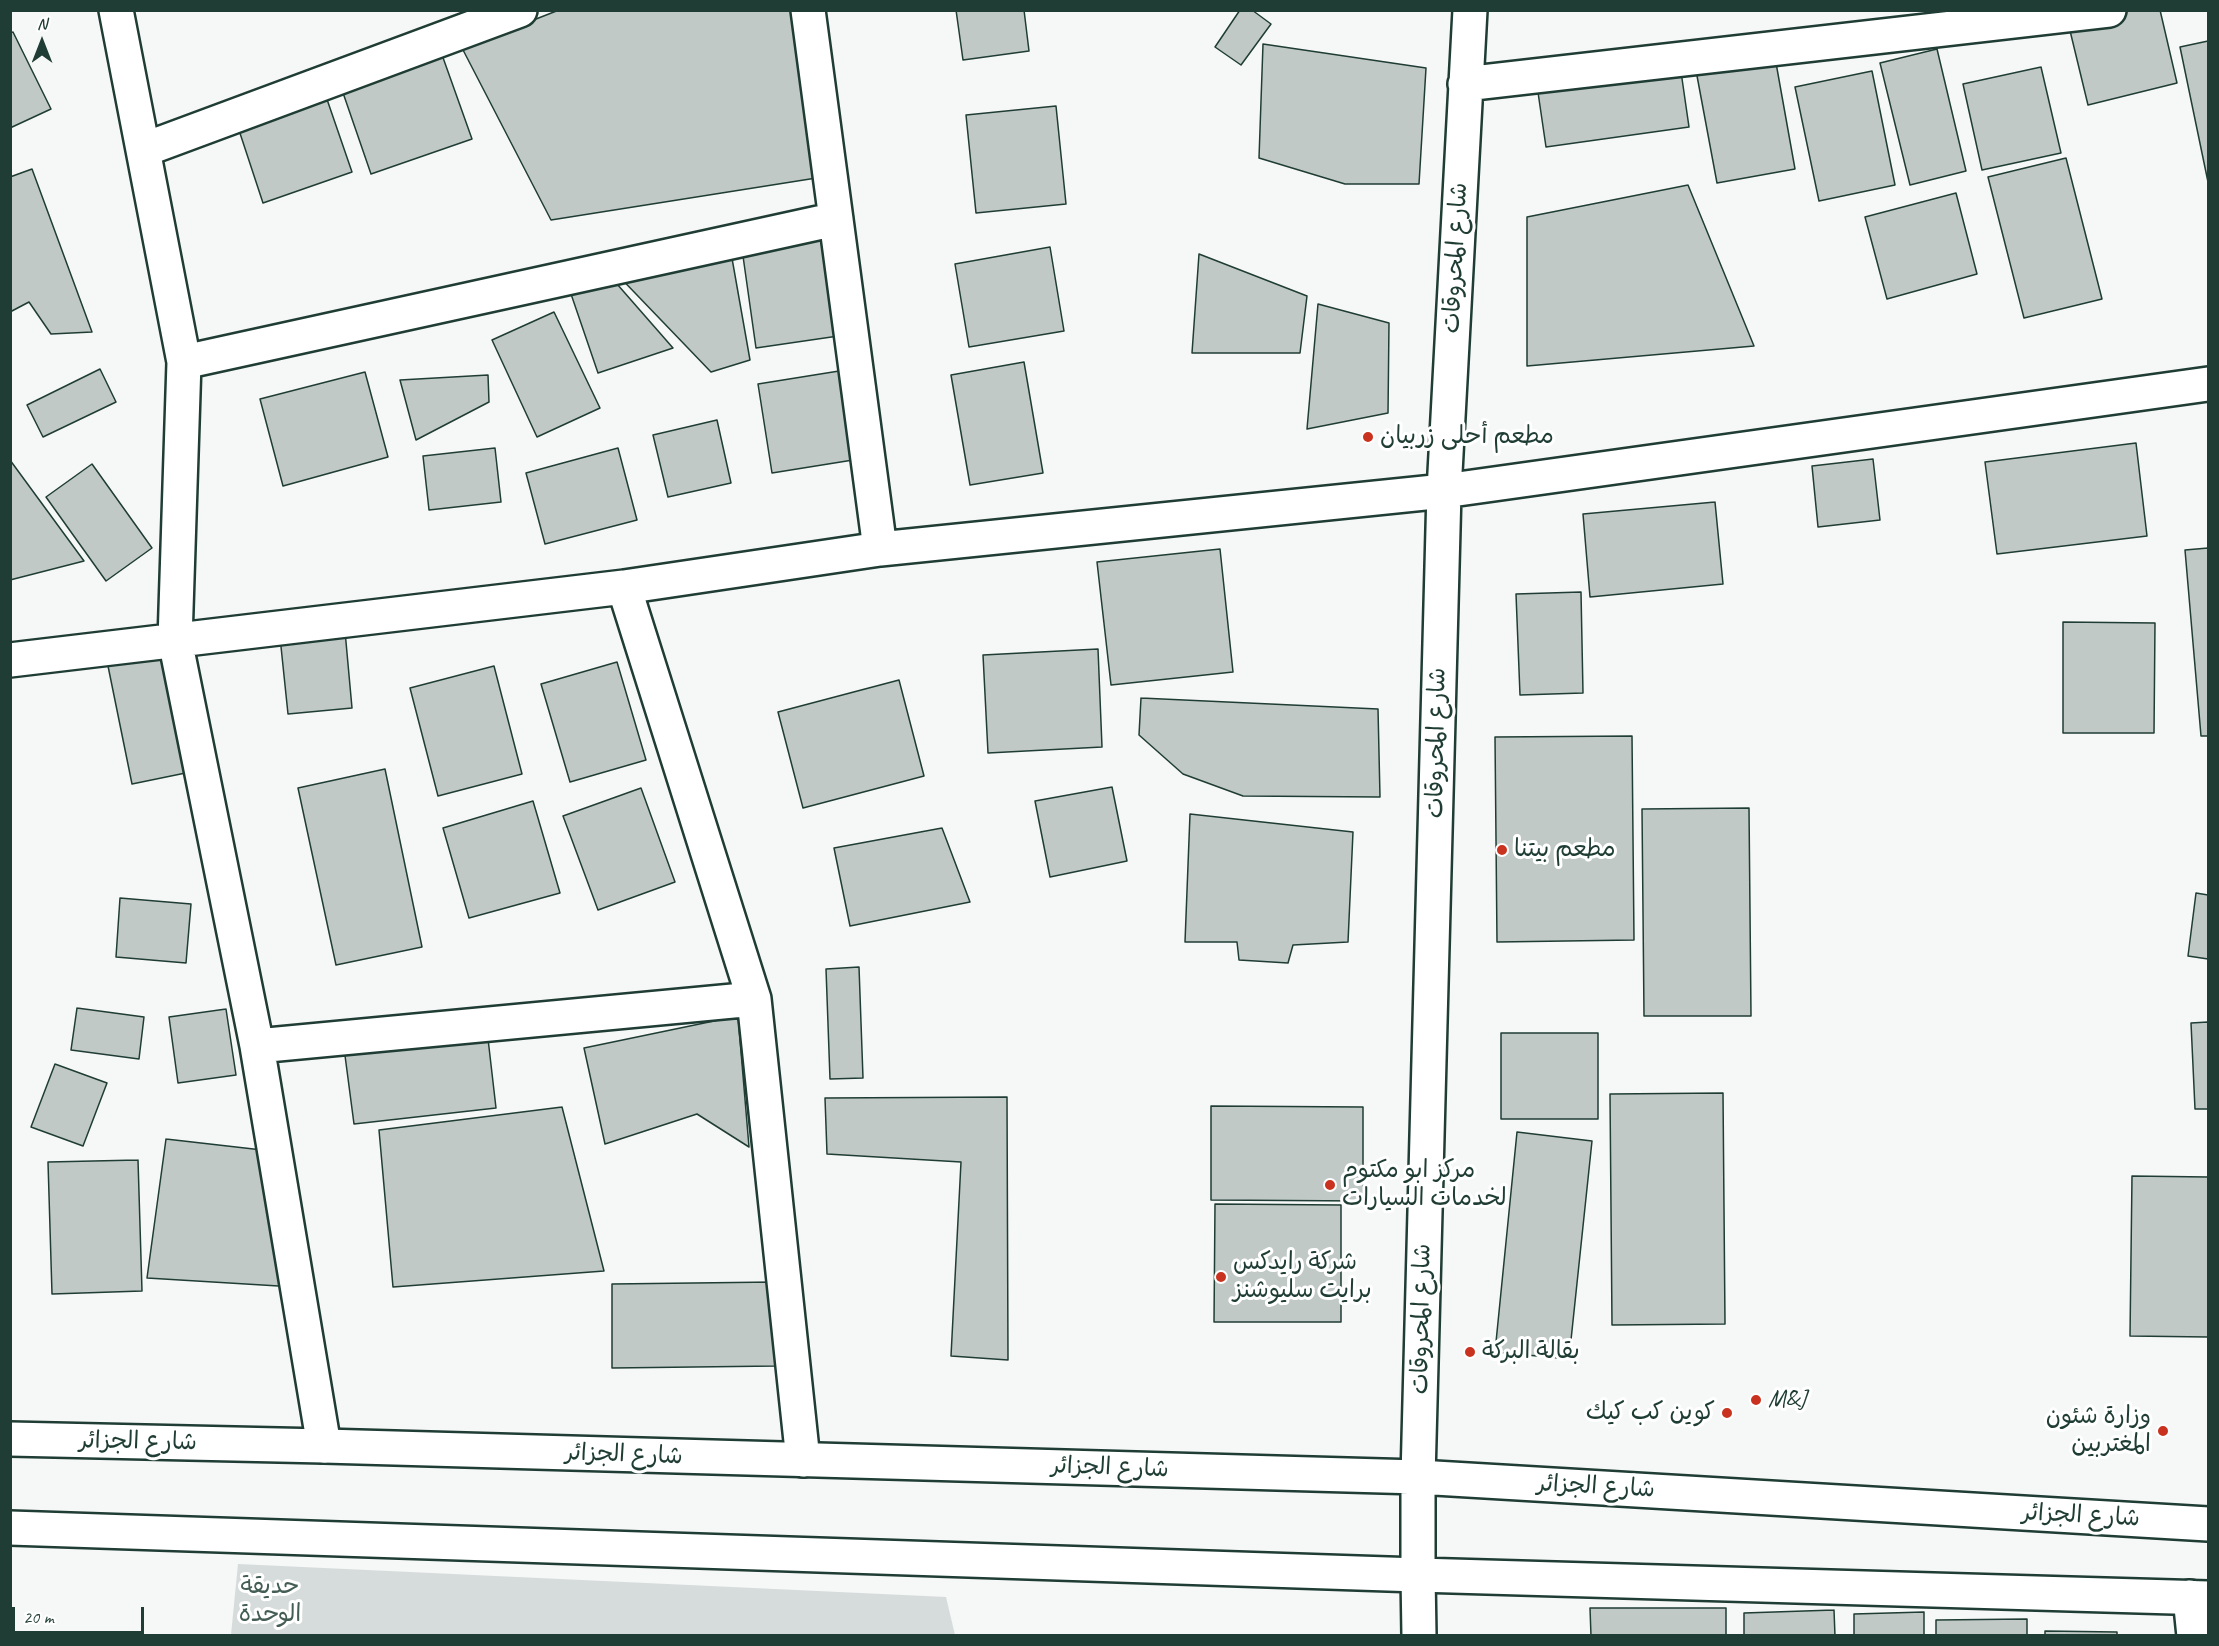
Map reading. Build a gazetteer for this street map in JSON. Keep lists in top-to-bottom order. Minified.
{"streets":{"street":["شارع المحروقات","شارع الجزائر"]},"crossings":[["شارع المحروقات","شارع الجزائر"]],"parks":["حديقة الوحدة"],"places":["مطعم أحلى زربيان","مطعم بيتنا","مركز ابو مكتوم لخدمات السيارات","شركة رايدكس برايت سليوشنز","بقالة البركة","M&J","كوين كب كيك","وزارة شئون المغتربين"],"scale_bar":"20 m","north":"top"}
